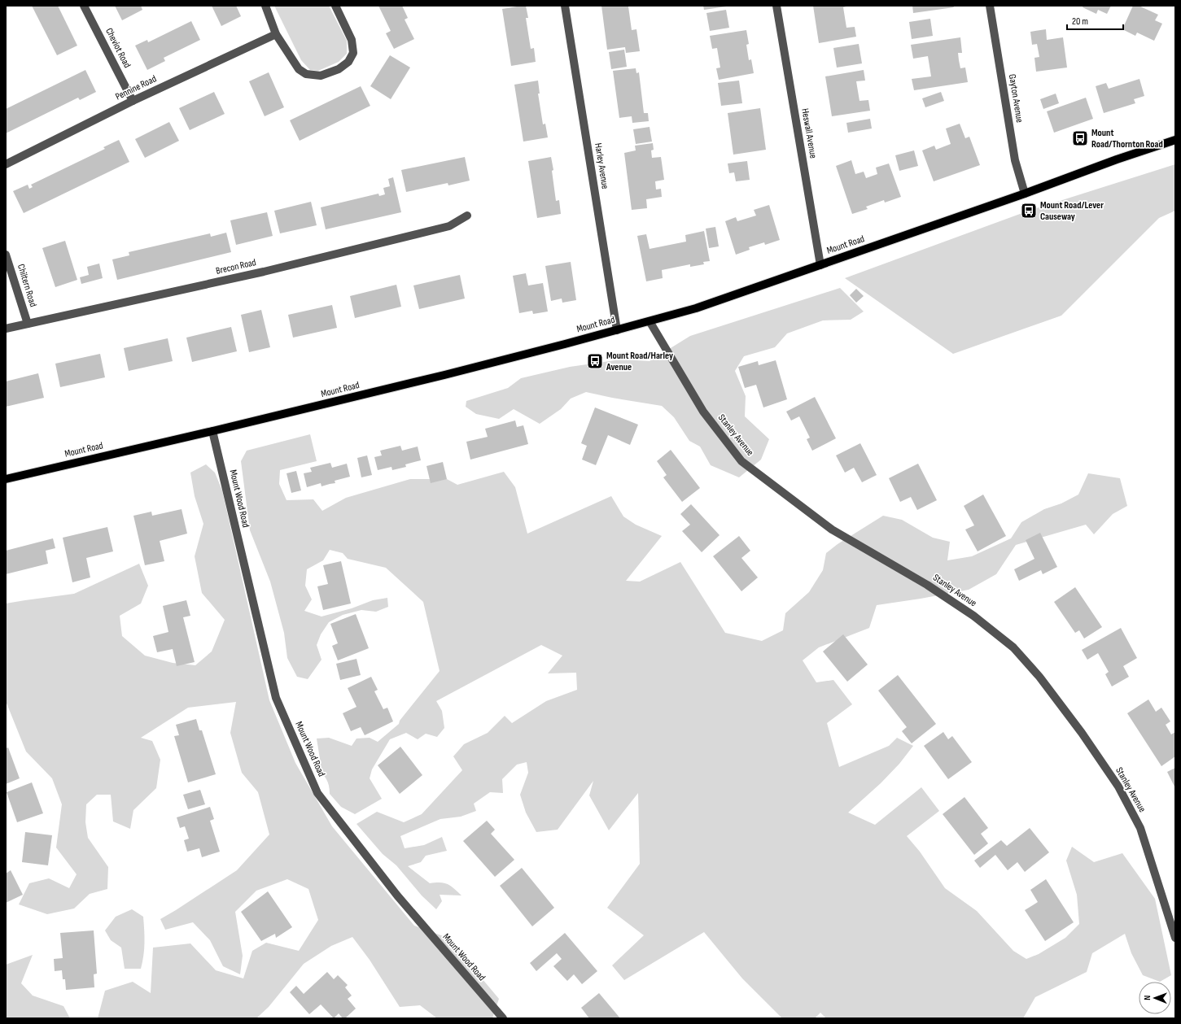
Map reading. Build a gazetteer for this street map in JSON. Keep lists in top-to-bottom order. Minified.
{"streets":{"main road":["Mount Road"],"street":["Cheviot Road","Pennine Road","Gayton Avenue","Heswall Avenue","Harley Avenue","Brecon Road","Chiltern Road","Stanley Avenue","Mount Wood Road"]},"crossings":[["Cheviot Road","Pennine Road"],["Gayton Avenue","Mount Road"],["Heswall Avenue","Mount Road"],["Harley Avenue","Mount Road"],["Mount Road","Stanley Avenue"],["Mount Road","Mount Wood Road"],["Brecon Road","Chiltern Road"]],"places":{"bus stop":["Mount Road/Thornton Road","Mount Road/Lever Causeway","Mount Road/Harley Avenue"]},"scale_bar":"20 m","north":"left"}
